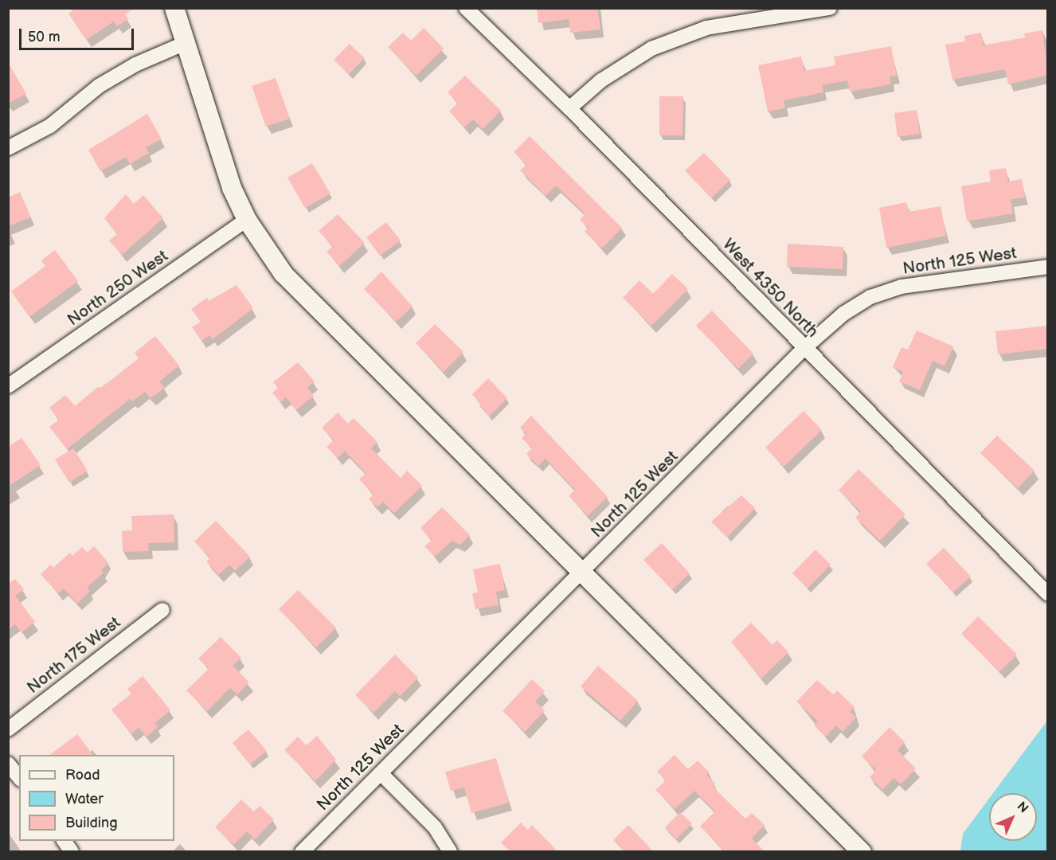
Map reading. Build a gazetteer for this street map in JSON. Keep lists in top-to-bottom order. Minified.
{"streets":{"street":["North 125 West","North 250 West","West 4350 North","North 175 West"]},"crossings":[["North 125 West","West 4350 North"]],"legend":["Road","Water","Building"],"scale_bar":"50 m","north":"top right"}
